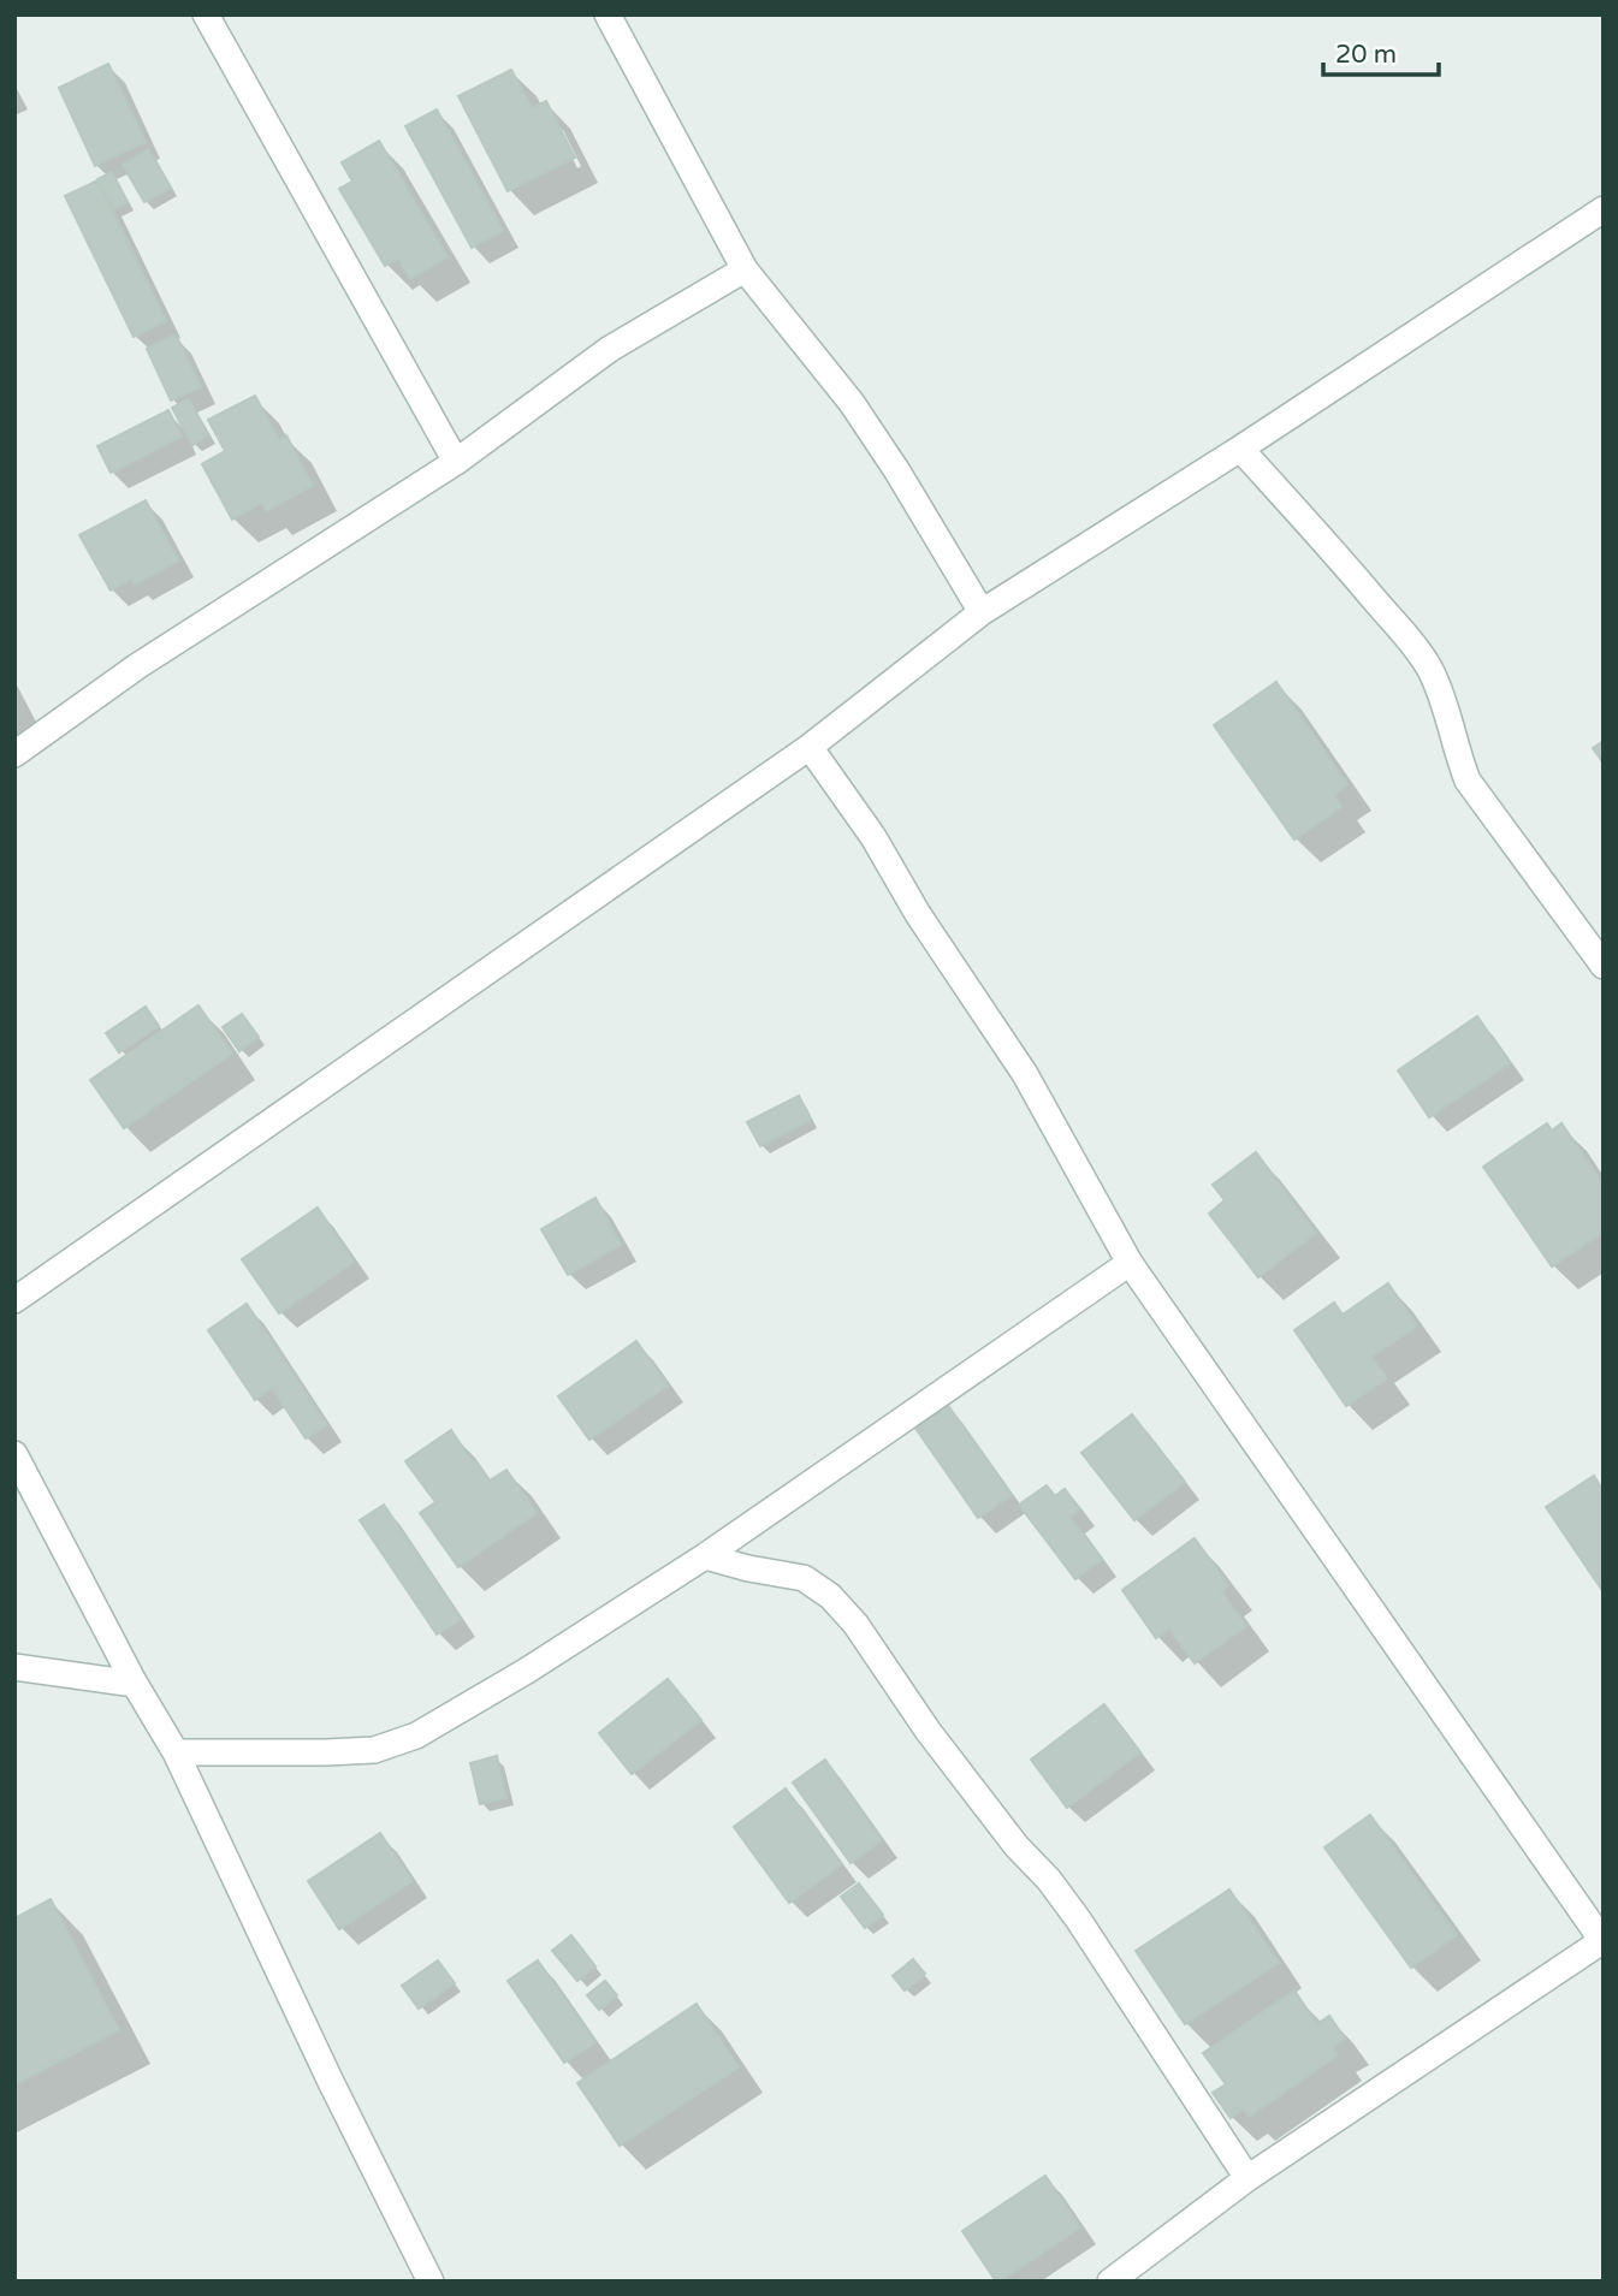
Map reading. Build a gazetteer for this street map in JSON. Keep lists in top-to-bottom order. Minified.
{"scale_bar":"20 m"}
